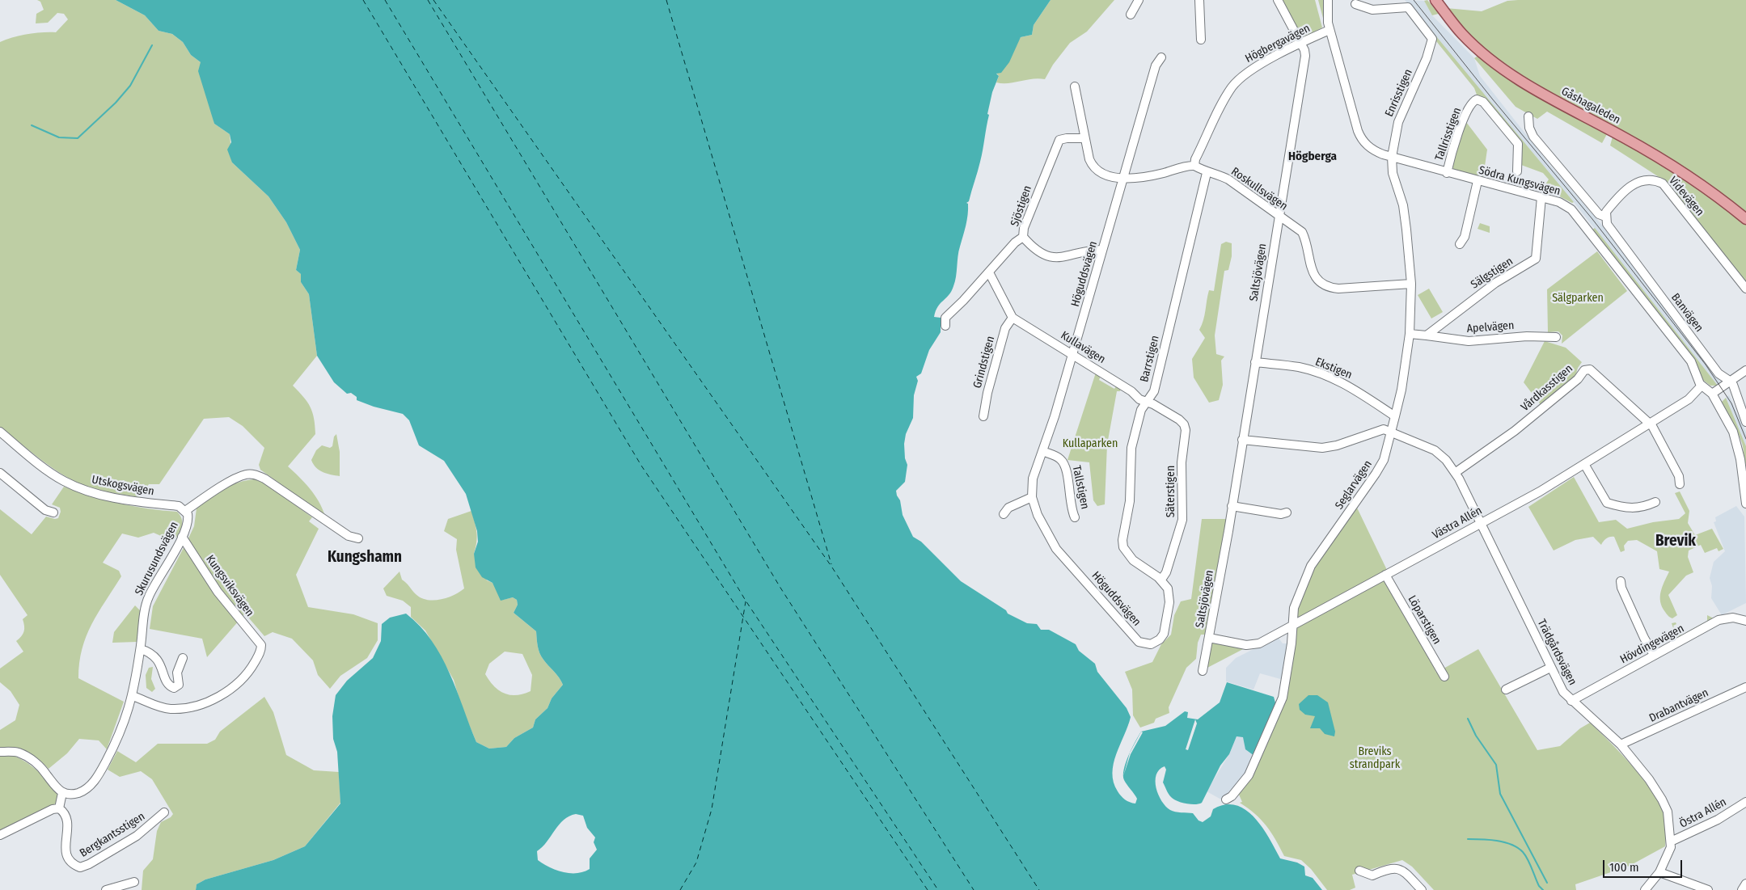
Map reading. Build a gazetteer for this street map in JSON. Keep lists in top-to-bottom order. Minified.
{"streets":{"main road":["Gåshagaleden"],"street":["Högbergavägen","Enrisstigen","Tallrisstigen","Södra Kungsvägen","Roskullsvägen","Videvägen","Sjöstigen","Saltsjövägen","Sälgstigen","Höguddsvägen","Banvägen","Apelvägen","Kullavägen","Barrstigen","Grindstigen","Ekstigen","Vårdkasstigen","Seglarvägen","Utskogsvägen","Tallstigen","Säterstigen","Västra Allén","Skurusundsvägen","Kungsviksvägen","Löparstigen","Hövdingevägen","Trädgårdsvägen","Drabantvägen","Östra Allén","Bergkantsstigen"]},"crossings":[["Högbergavägen","Södra Kungsvägen"],["Högbergavägen","Roskullsvägen"],["Högbergavägen","Saltsjövägen"],["Enrisstigen","Södra Kungsvägen"],["Enrisstigen","Seglarvägen"],["Tallrisstigen","Södra Kungsvägen"],["Södra Kungsvägen","Sälgstigen"],["Södra Kungsvägen","Seglarvägen"],["Södra Kungsvägen","Västra Allén"],["Roskullsvägen","Saltsjövägen"],["Roskullsvägen","Barrstigen"],["Roskullsvägen","Seglarvägen"],["Videvägen","Banvägen"],["Saltsjövägen","Ekstigen"],["Saltsjövägen","Västra Allén"],["Sälgstigen","Apelvägen"],["Höguddsvägen","Kullavägen"],["Höguddsvägen","Barrstigen"],["Höguddsvägen","Tallstigen"],["Höguddsvägen","Säterstigen"],["Kullavägen","Barrstigen"],["Kullavägen","Grindstigen"],["Kullavägen","Säterstigen"],["Barrstigen","Säterstigen"],["Ekstigen","Seglarvägen"],["Vårdkasstigen","Västra Allén"],["Vårdkasstigen","Trädgårdsvägen"],["Seglarvägen","Västra Allén"],["Seglarvägen","Trädgårdsvägen"],["Utskogsvägen","Skurusundsvägen"],["Västra Allén","Löparstigen"],["Västra Allén","Trädgårdsvägen"],["Skurusundsvägen","Kungsviksvägen"],["Hövdingevägen","Trädgårdsvägen"],["Trädgårdsvägen","Drabantvägen"],["Trädgårdsvägen","Östra Allén"]],"districts":["Högberga","Brevik","Kungshamn"],"parks":["Sälgparken","Kullaparken","Breviks strandpark"],"scale_bar":"100 m"}
